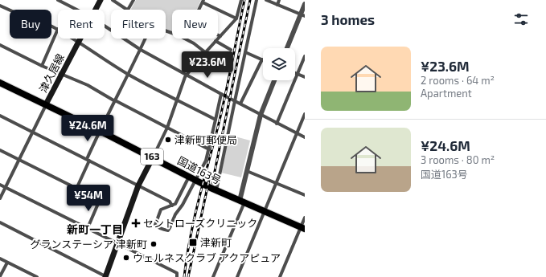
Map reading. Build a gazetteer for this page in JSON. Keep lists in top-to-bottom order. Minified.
{"streets":{"highway":["163","国道163号"],"main road":["津久居線"]},"crossings":[["津久居線","国道163号"]],"districts":["新町一丁目"],"places":{"other":["津新町郵便局","グランステーシア 津新町","ウェルネスクラブ アクアピュア"],"health":["セントローズクリニック"],"transit":["津新町"]},"page":{"heading":"3 homes","chip":["Buy","Rent","Filters","New"],"list":[{"name":"¥23.6M","note":"2 rooms · 64 m² · Apartment"},{"name":"¥24.6M","note":"3 rooms · 80 m² · 国道163号"}],"price":["¥23.6M","¥24.6M","¥54M"]}}
